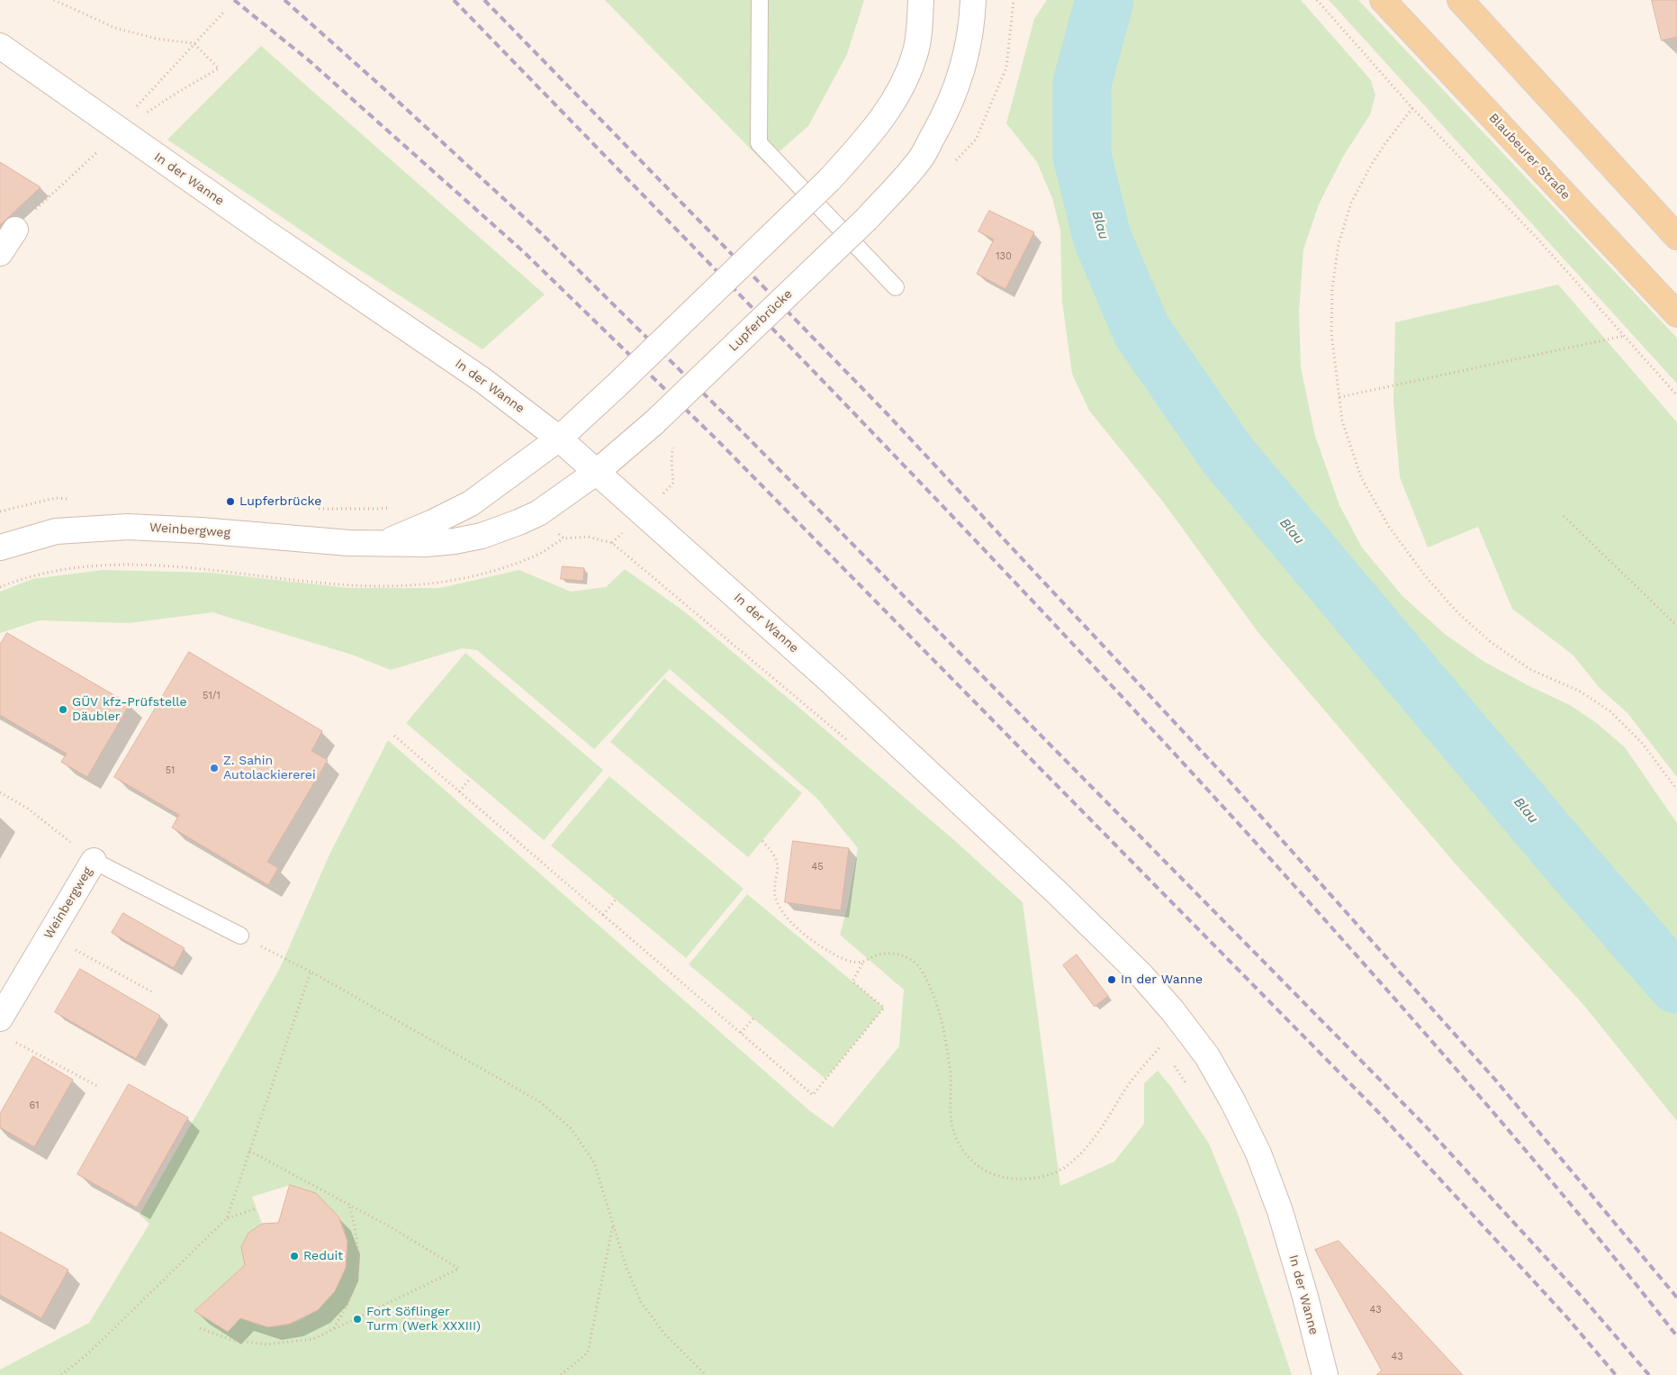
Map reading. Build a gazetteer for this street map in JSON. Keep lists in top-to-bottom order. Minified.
{"streets":{"main road":["Blaubeurer Straße"],"street":["In der Wanne","Lupferbrücke","Weinbergweg"]},"crossings":[["In der Wanne","Lupferbrücke"],["In der Wanne","Weinbergweg"],["Lupferbrücke","Weinbergweg"]],"water":["Blau"],"places":["Lupferbrücke","GÜV kfz-Prüfstelle Däubler","Z. Sahin Autolackiererei","In der Wanne","Reduit","Fort Söflinger Turm (Werk XXXIII)"],"house_numbers":["130","51/1","51","45","61","43","43"]}
